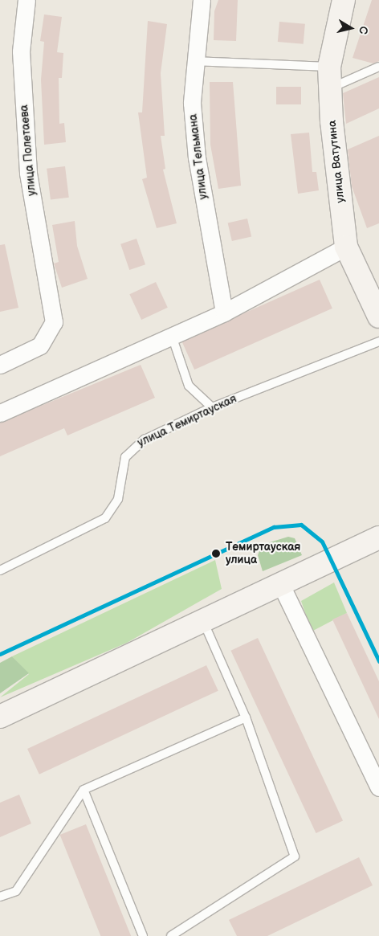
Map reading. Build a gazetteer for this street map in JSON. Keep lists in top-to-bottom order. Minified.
{"streets":{"street":["улица Полетаева","улица Тельмана","улица Ватутина"],"lane":["улица Темиртауская"]},"places":["Темиртауская улица"],"north":"right"}
